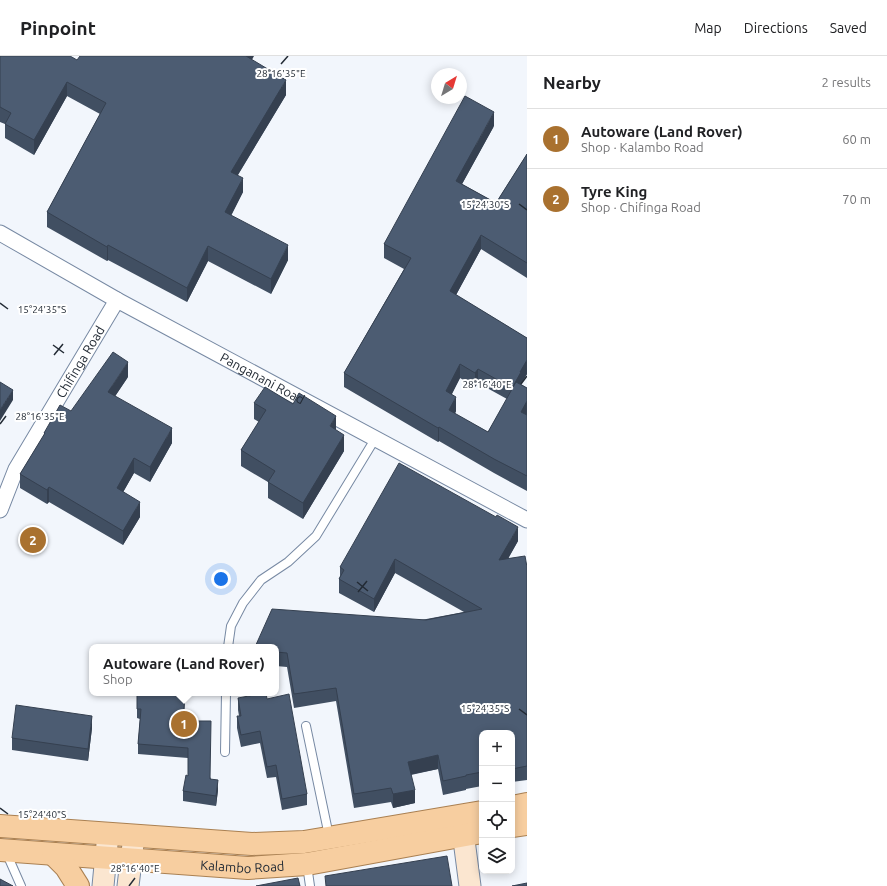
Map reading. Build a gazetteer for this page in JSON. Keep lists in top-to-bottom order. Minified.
{"streets":{"main road":["Kalambo Road"],"street":["Chifinga Road","Panganani Road"]},"crossings":[["Chifinga Road","Panganani Road"]],"north":"top right","page":{"header":"Pinpoint","nav":["Map","Directions","Saved"],"heading":["Nearby","2 results"],"list":[{"mark":"1","name":"Autoware (Land Rover)","note":"Shop · Kalambo Road","value":"60 m"},{"mark":"2","name":"Tyre King","note":"Shop · Chifinga Road","value":"70 m"}],"pins":["2","1"],"popup":["Autoware (Land Rover)","Shop"],"map_buttons":["+","−"]},"coordinates":["28°16'35\"E","15°24'30\"S","15°24'35\"S","28°16'40\"E","15°24'40\"S"]}
